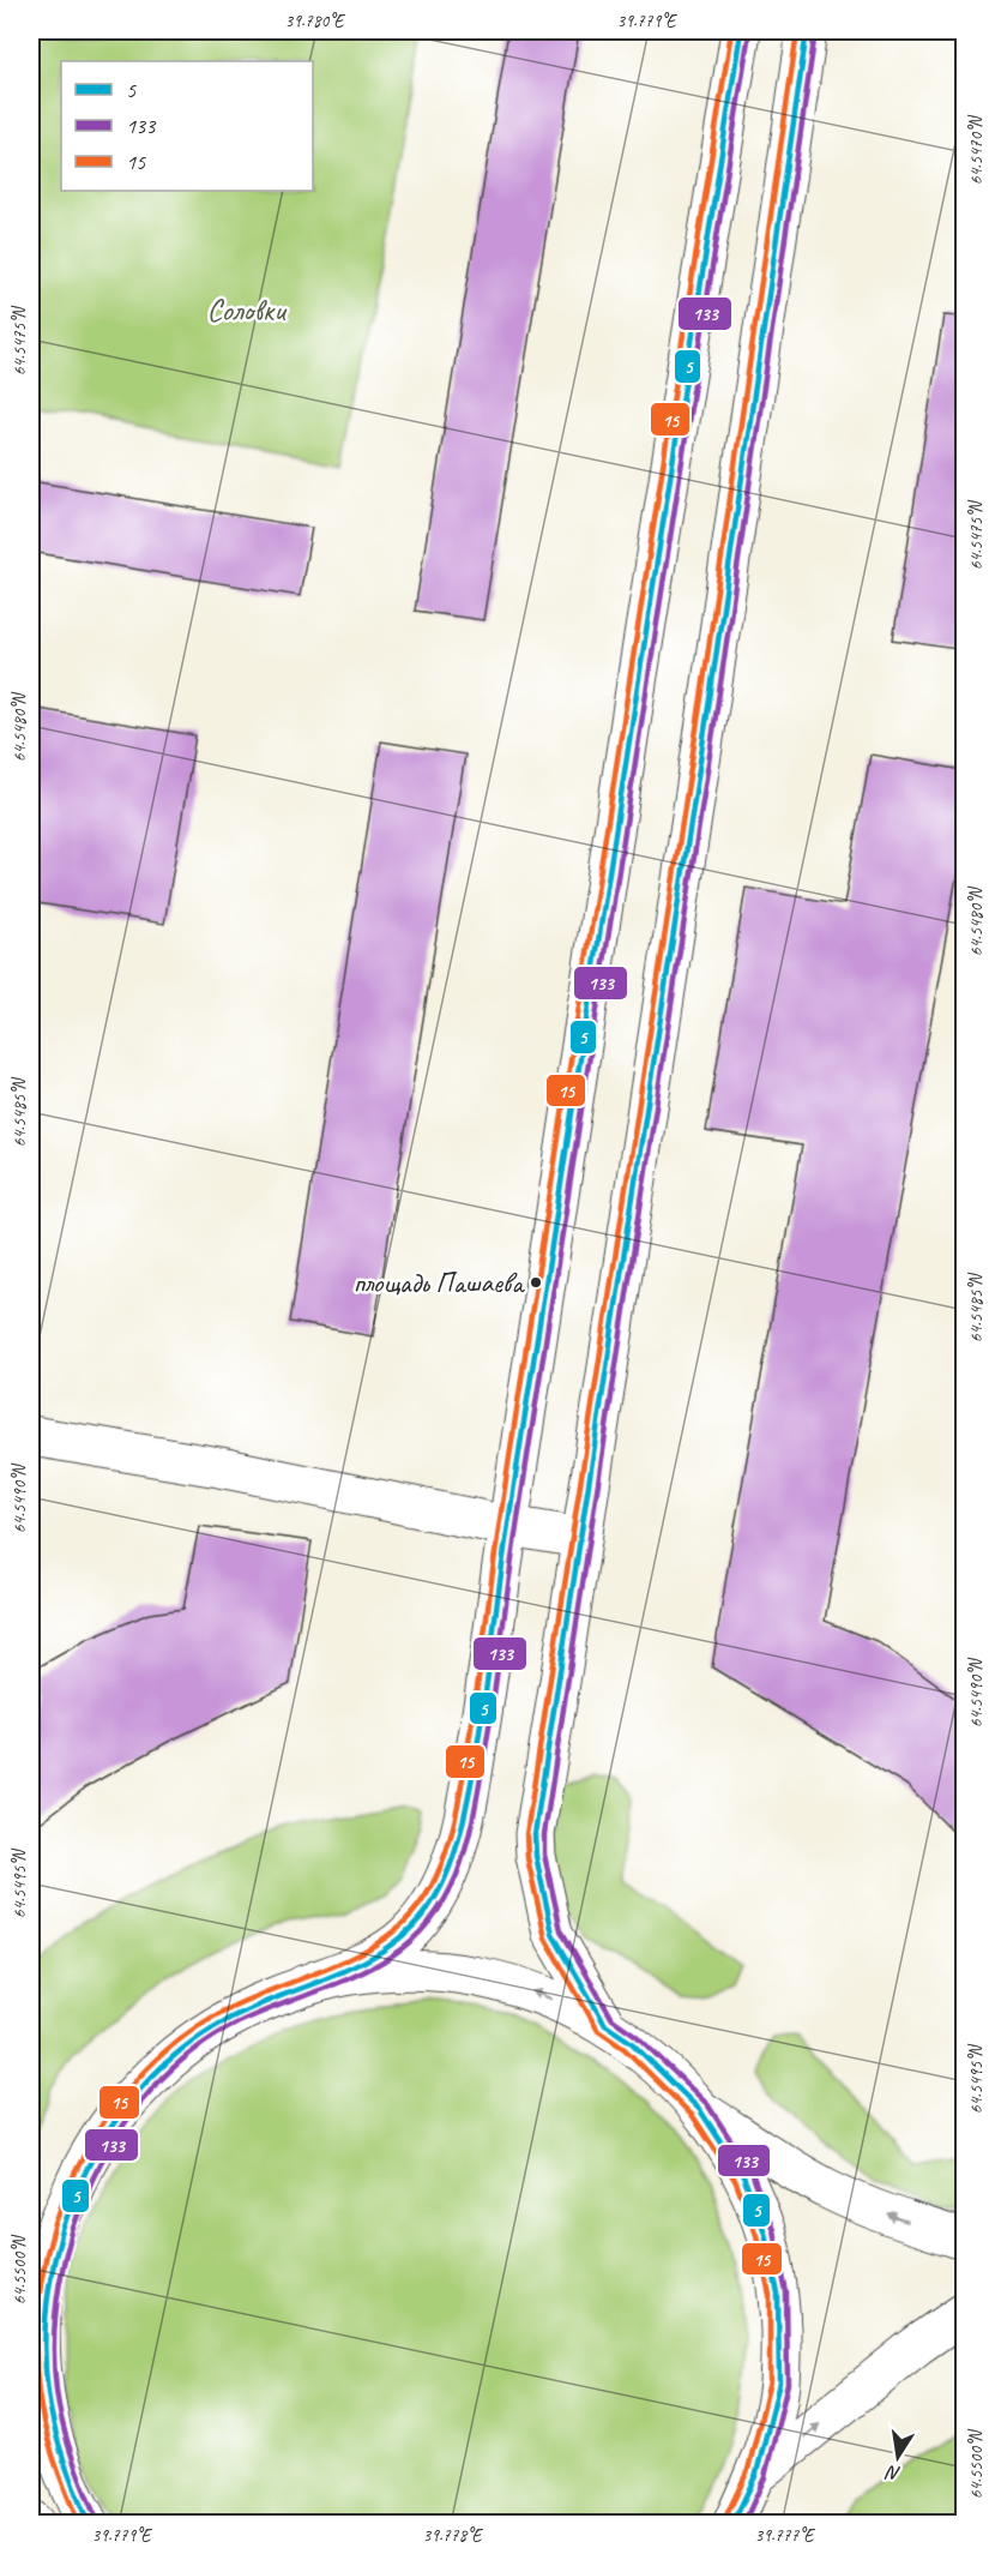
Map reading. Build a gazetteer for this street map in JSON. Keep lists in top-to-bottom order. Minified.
{"parks":["Соловки"],"places":["площадь Пашаева"],"lines":["transit line 5","transit line 15","transit line 133"],"legend":["5","133","15"],"north":"bottom","coordinates":["39.780°E","39.779°E","64.5470°N","64.5475°N","64.5480°N","64.5485°N","64.5490°N","64.5495°N","64.5500°N","39.778°E","39.777°E"]}
